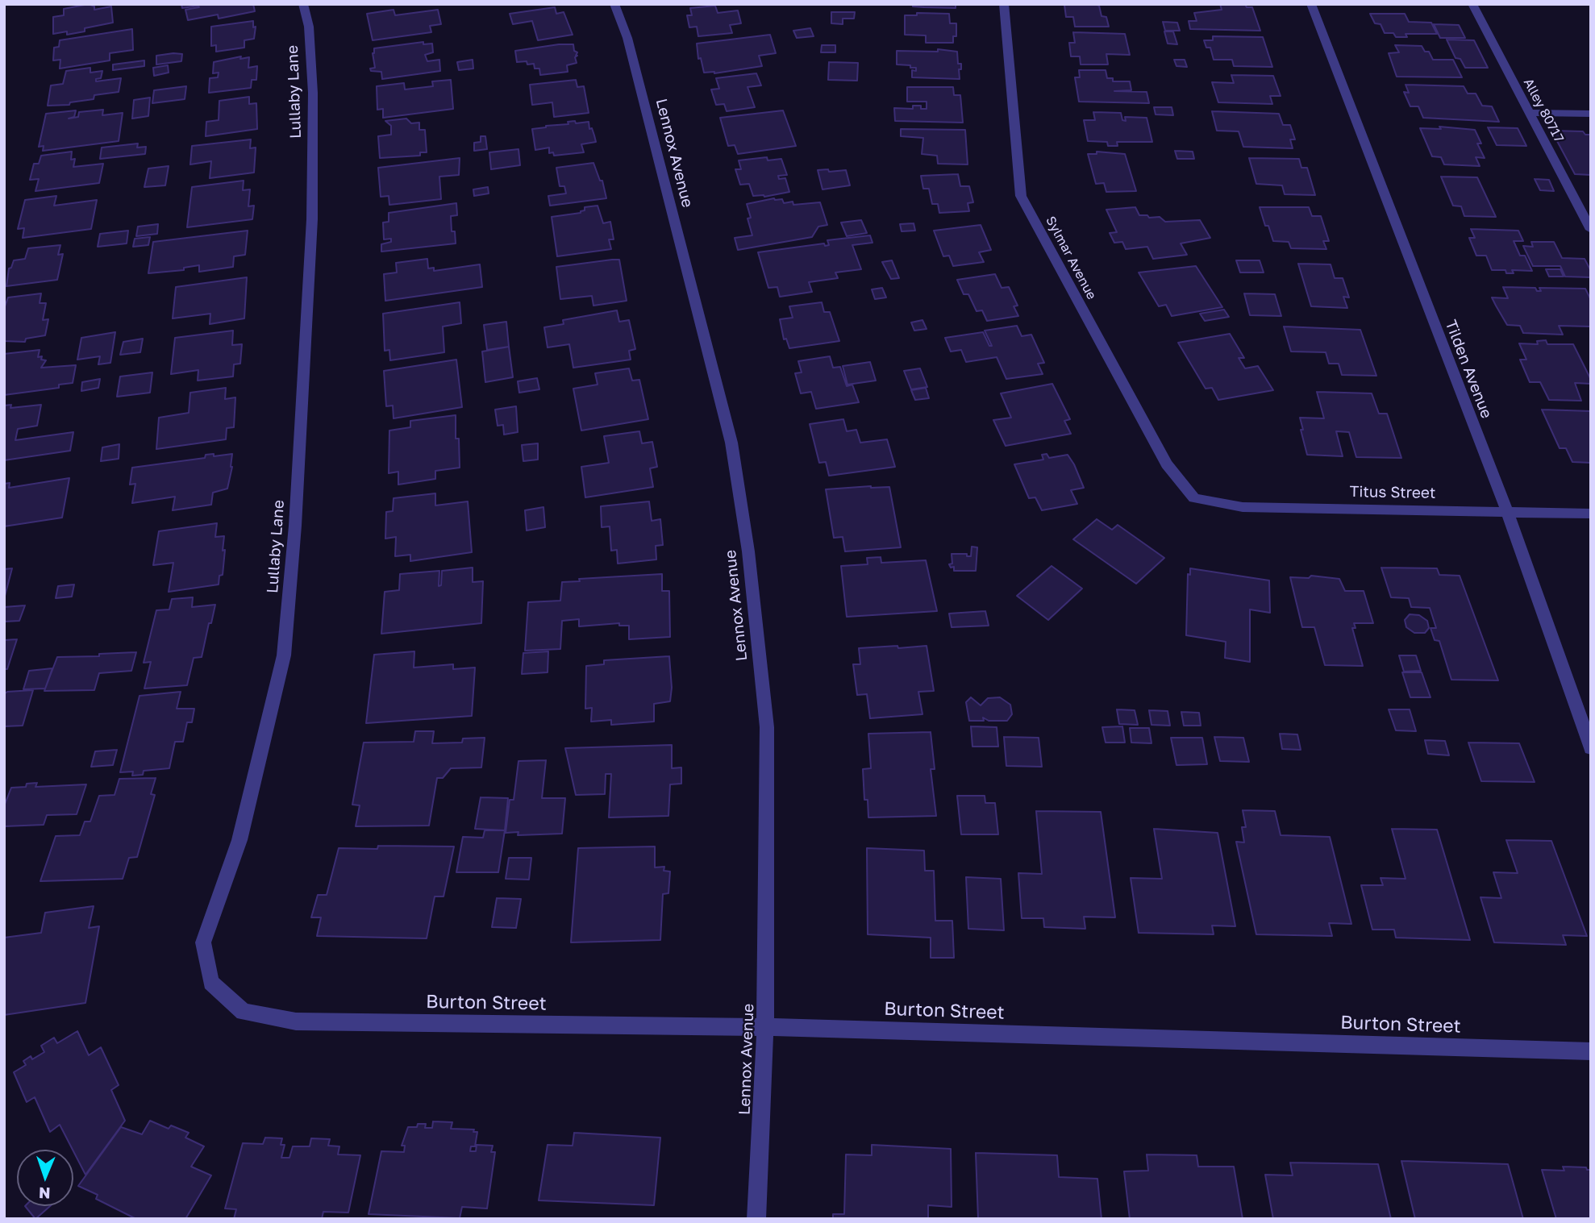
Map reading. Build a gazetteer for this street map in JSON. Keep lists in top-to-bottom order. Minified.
{"streets":{"street":["Lullaby Lane","Alley 80717","Lennox Avenue","Sylmar Avenue","Tilden Avenue","Titus Street","Burton Street"]},"crossings":[["Lullaby Lane","Burton Street"],["Lennox Avenue","Burton Street"],["Sylmar Avenue","Titus Street"],["Tilden Avenue","Titus Street"]],"north":"bottom"}
